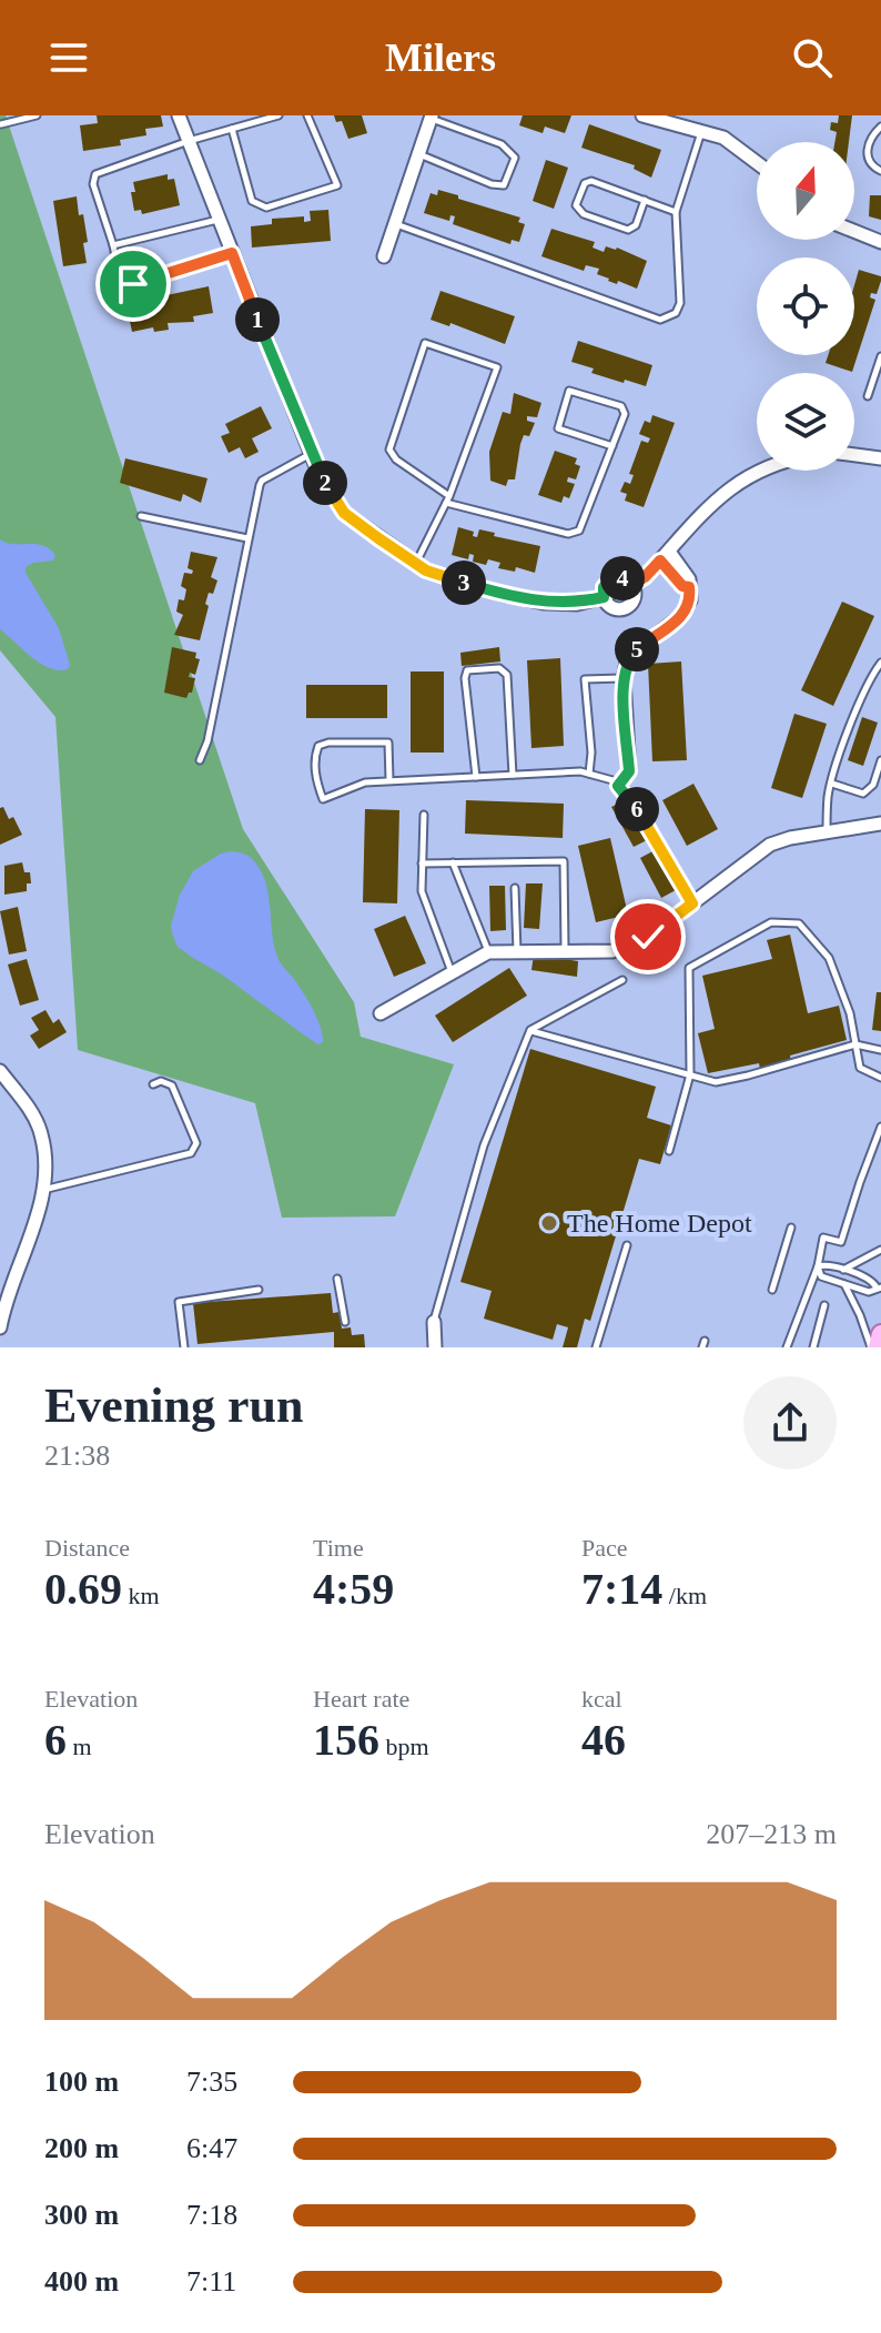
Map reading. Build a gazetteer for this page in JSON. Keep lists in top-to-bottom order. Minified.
{"places":["The Home Depot"],"north":"top","page":{"header":"Milers","pins":["1","2","4","3","5","6"],"heading":["Evening run","21:38"],"stats":[["Distance","0.69 km"],["Time","4:59"],["Pace","7:14 /km"],["Elevation","6 m"],["Heart rate","156 bpm"],["kcal","46"]],"chart":["Elevation","207–213 m"],"list":[{"name":"100 m","note":"7:35"},{"name":"200 m","note":"6:47"},{"name":"300 m","note":"7:18"},{"name":"400 m","note":"7:11"}]}}
